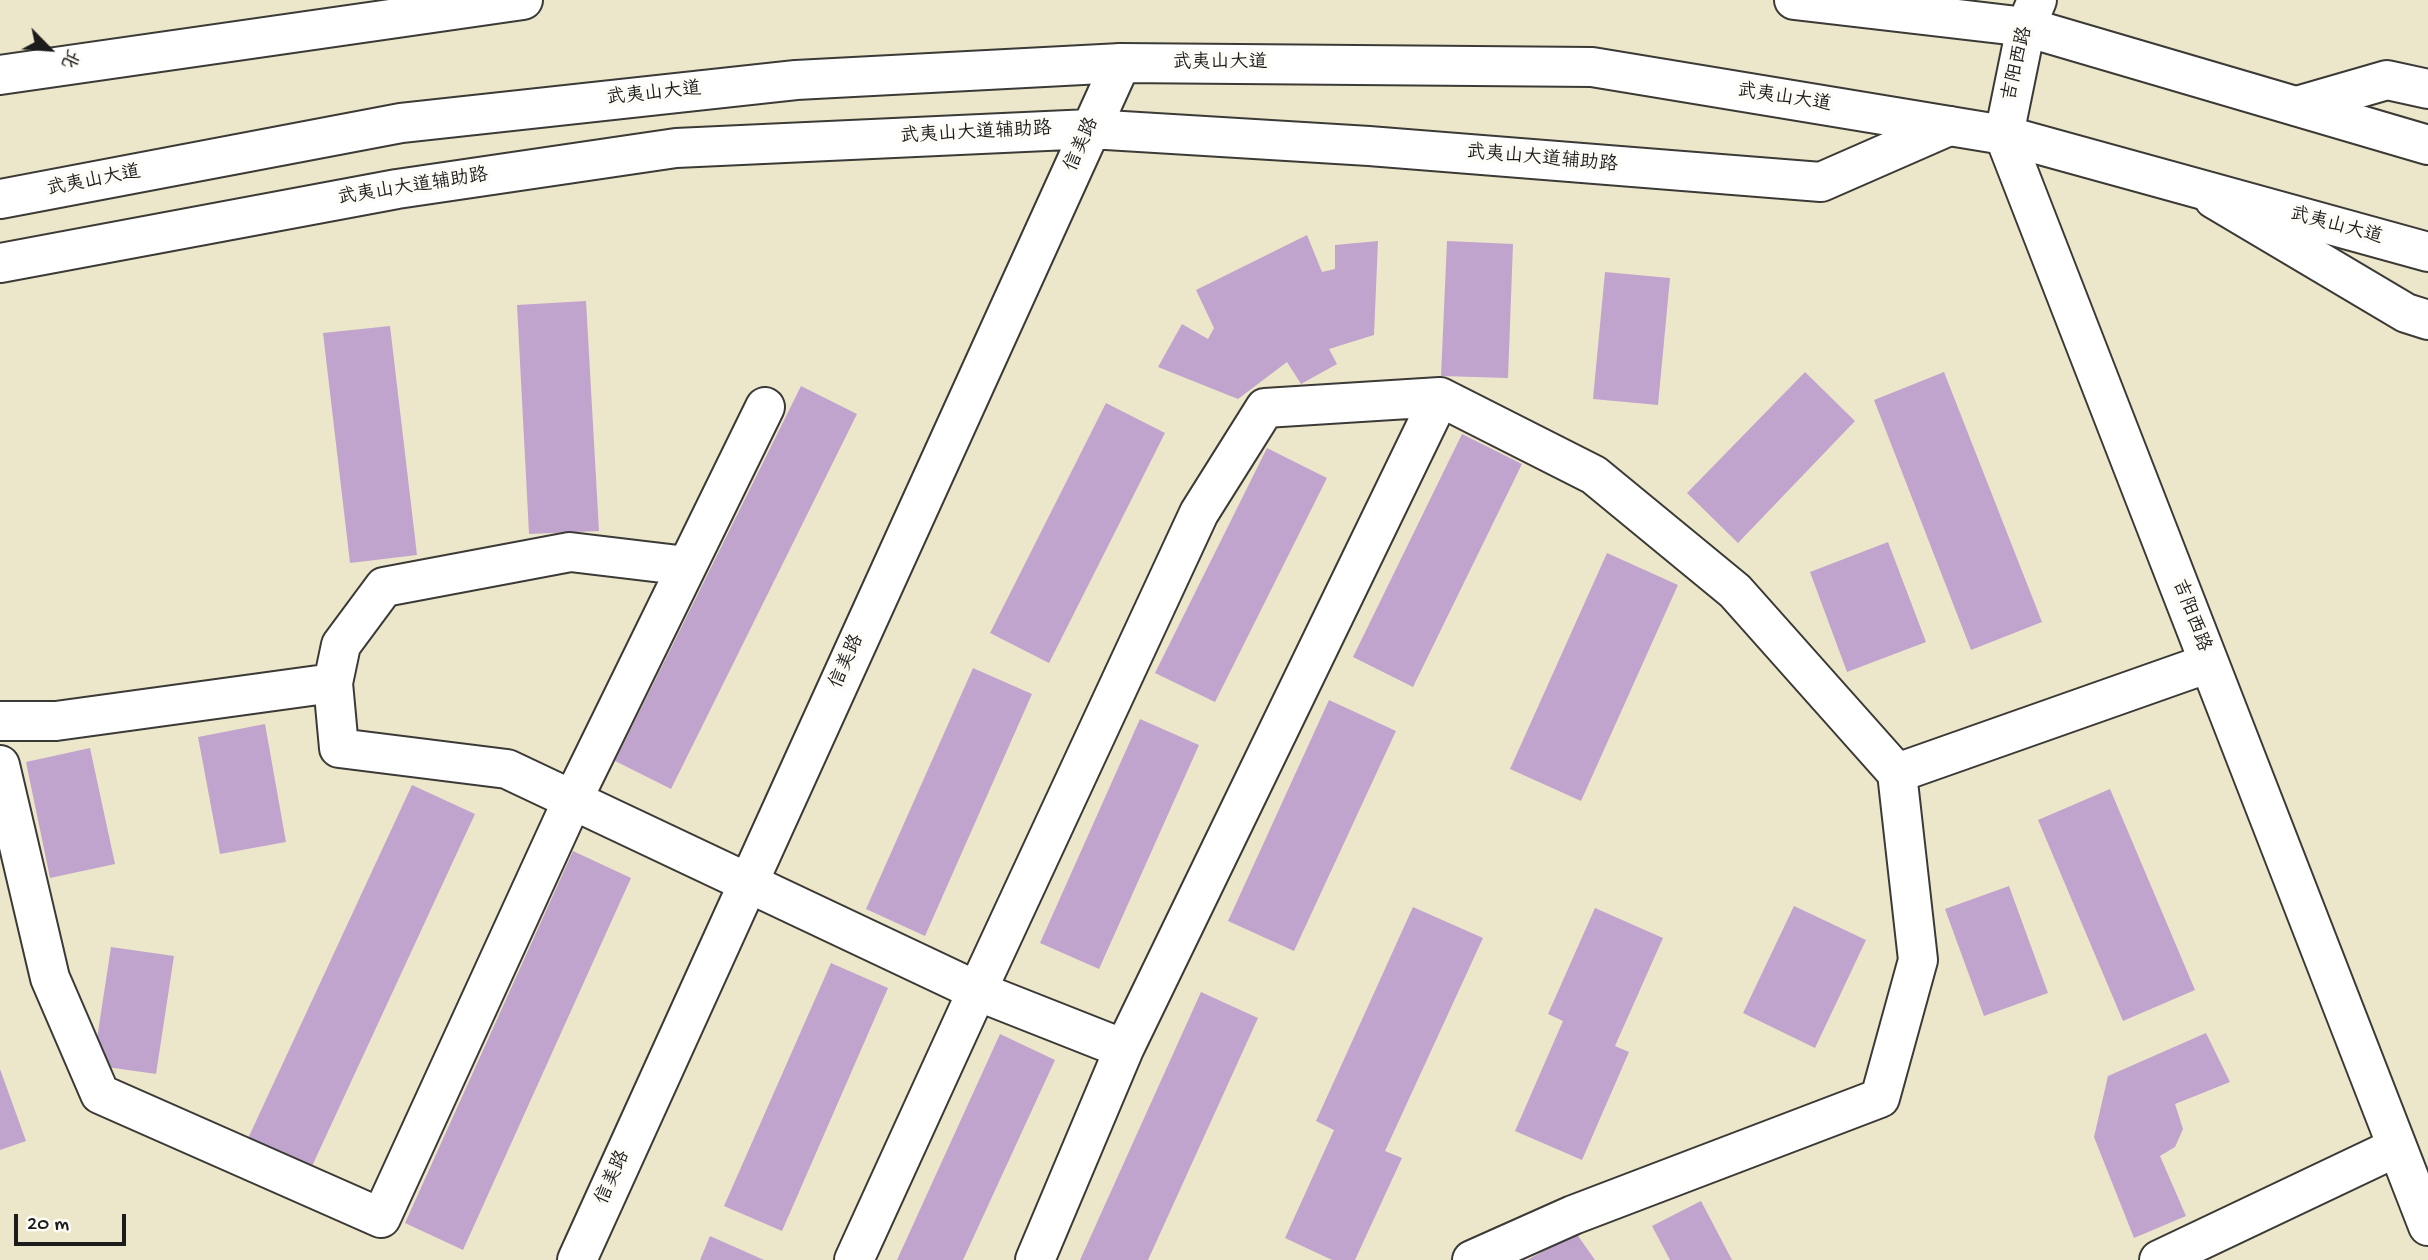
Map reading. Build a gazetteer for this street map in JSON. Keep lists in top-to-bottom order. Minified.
{"streets":{"main road":["武夷山大道","吉阳西路","武夷山大道辅助路","信美路"]},"crossings":[["武夷山大道","吉阳西路"],["武夷山大道","武夷山大道辅助路"],["武夷山大道","信美路"],["武夷山大道辅助路","信美路"]],"scale_bar":"20 m","north":"bottom right"}
